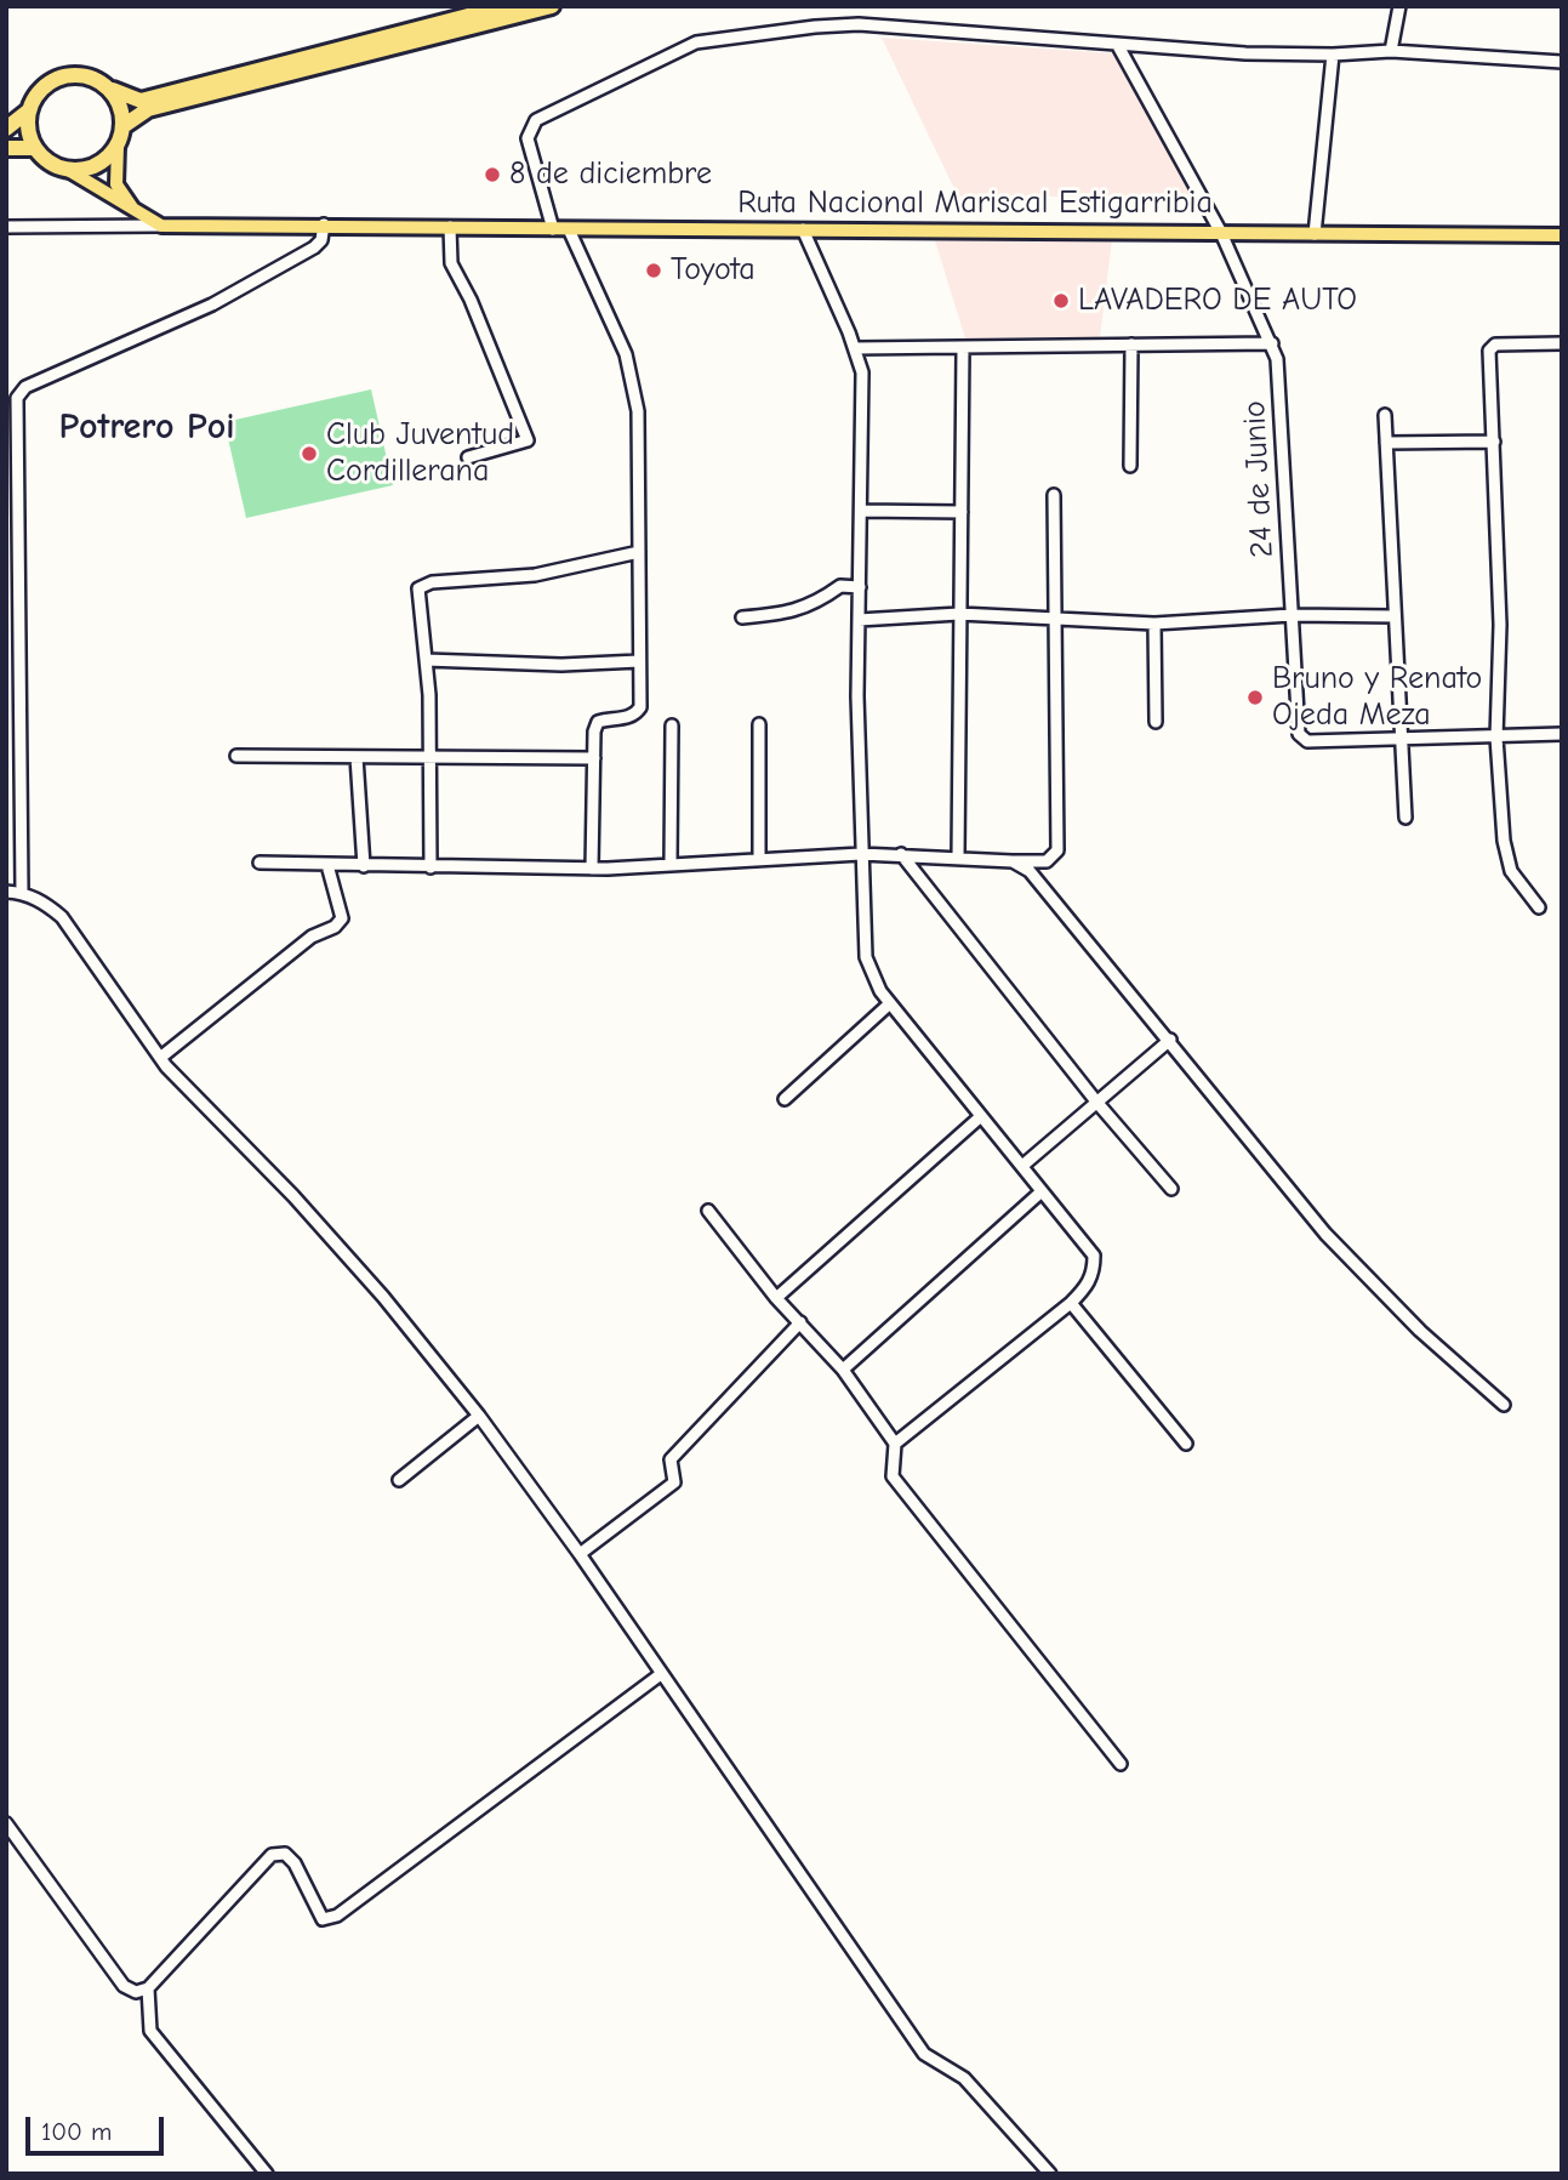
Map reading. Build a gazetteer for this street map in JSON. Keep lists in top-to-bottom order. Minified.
{"streets":{"main road":["Ruta Nacional Mariscal Estigarribia"],"street":["24 de Junio"]},"crossings":[["Ruta Nacional Mariscal Estigarribia","24 de Junio"]],"districts":["Potrero Poi"],"places":["8 de diciembre","Toyota","LAVADERO DE AUTO","Club Juventud Cordillerana","Bruno y Renato Ojeda Meza"],"scale_bar":"100 m"}
